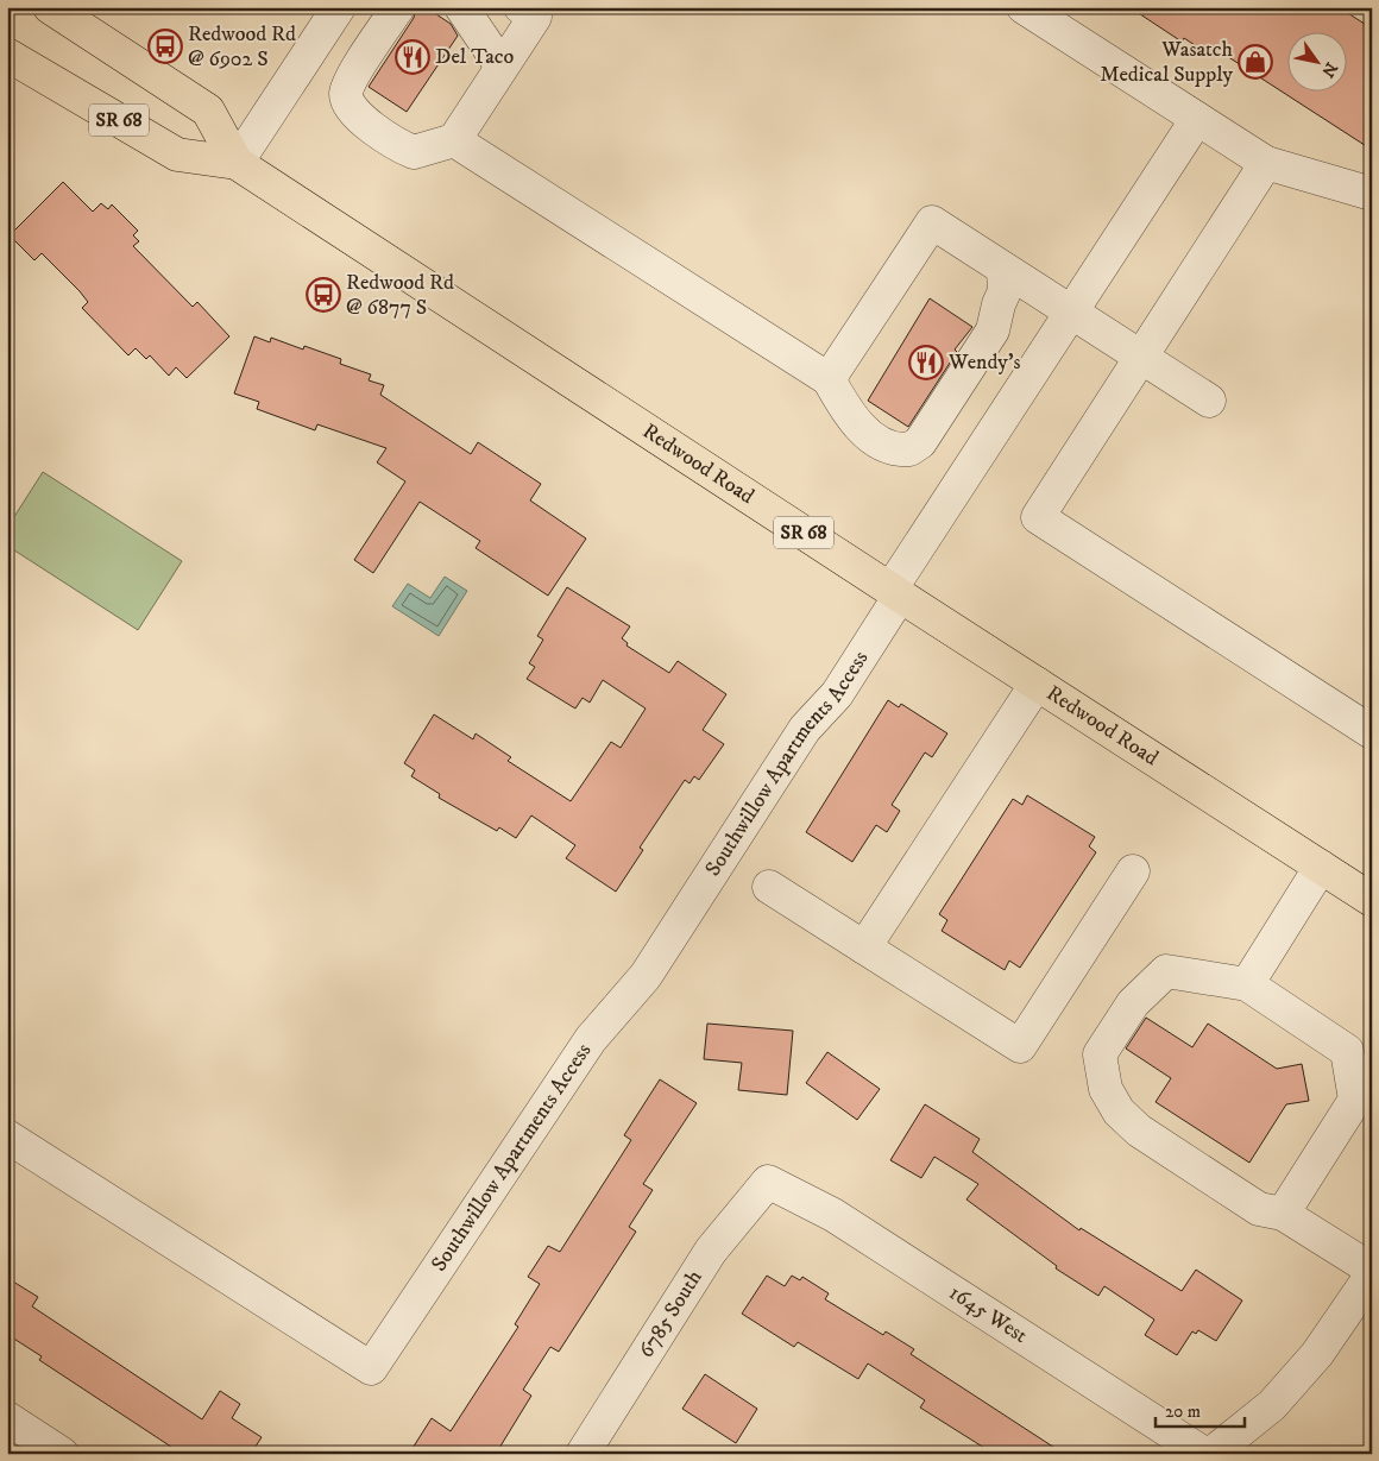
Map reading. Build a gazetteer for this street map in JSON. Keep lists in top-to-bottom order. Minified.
{"streets":{"main road":["SR 68","Redwood Road"],"street":["Southwillow Apartments Access","6785 South","1645 West"]},"crossings":[["Redwood Road","Southwillow Apartments Access"],["6785 South","1645 West"]],"places":{"bus stop":["Redwood Rd @ 6902 S","Redwood Rd @ 6877 S"],"restaurant":["Del Taco","Wendy's"],"shop":["Wasatch Medical Supply"]},"scale_bar":"20 m","north":"bottom right"}
